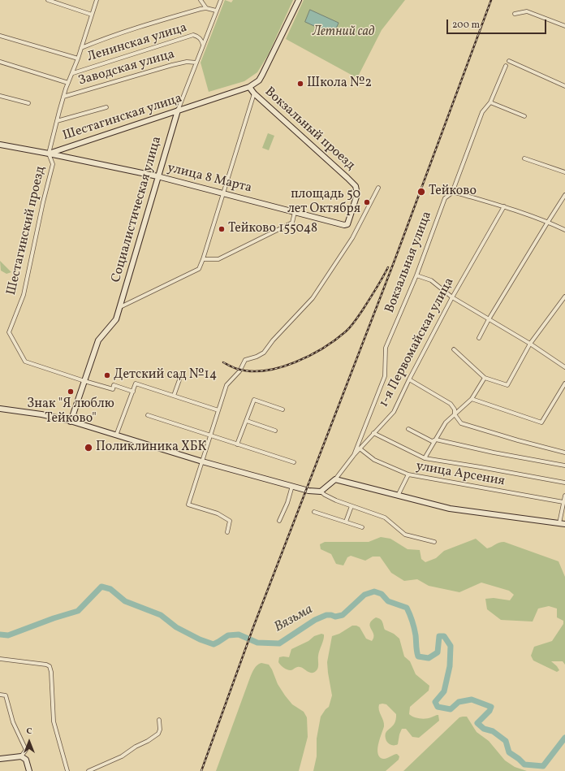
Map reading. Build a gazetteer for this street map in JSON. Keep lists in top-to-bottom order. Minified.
{"streets":{"street":["Ленинская улица","Заводская улица","Шестагинская улица","Вокзальный проезд","улица 8 Марта","Социалистическая улица","Шестагинский проезд","Вокзальная улица","1-я Первомайская улица","улица Арсения"]},"crossings":[["Ленинская улица","Социалистическая улица"],["Заводская улица","Социалистическая улица"],["Шестагинская улица","Вокзальный проезд"],["Шестагинская улица","улица 8 Марта"],["Шестагинская улица","Социалистическая улица"],["Шестагинская улица","Шестагинский проезд"],["Вокзальный проезд","улица 8 Марта"],["улица 8 Марта","Социалистическая улица"],["улица 8 Марта","Шестагинский проезд"],["Социалистическая улица","Шестагинский проезд"],["Вокзальная улица","1-я Первомайская улица"],["1-я Первомайская улица","улица Арсения"]],"water":["Вязьма"],"parks":["Летний сад"],"places":["Школа №2","Тейково","площадь 50 лет Октября","Тейково 155048","Детский сад №14","Знак \"Я люблю Тейково\"","Поликлиника ХБК"],"scale_bar":"200 m","north":"top"}
